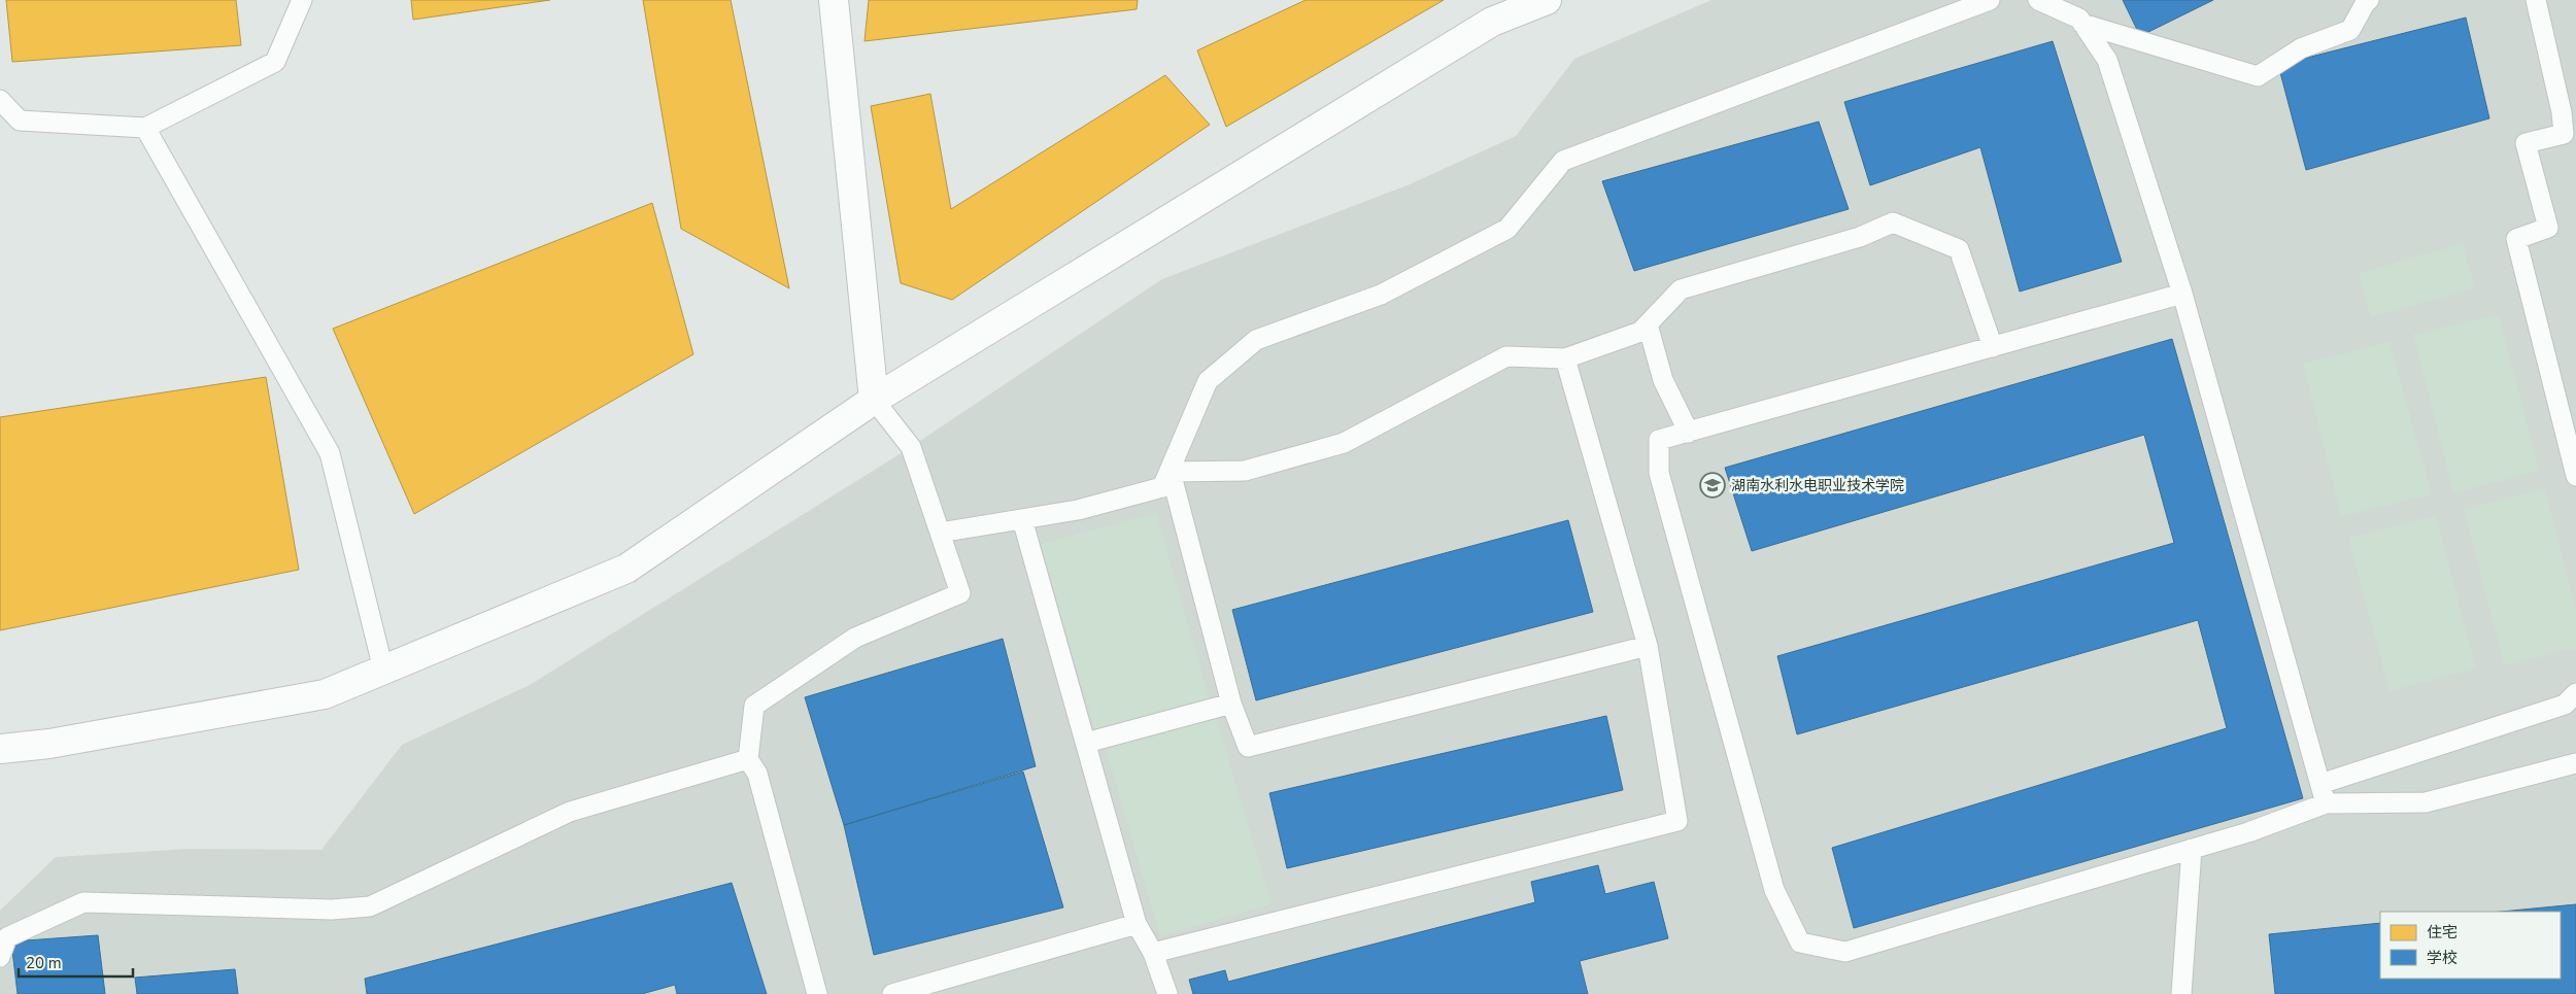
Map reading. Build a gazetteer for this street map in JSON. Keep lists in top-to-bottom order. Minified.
{"places":{"school or university":["湖南水利水电职业技术学院"]},"legend":["住宅","学校"],"scale_bar":"20 m"}
